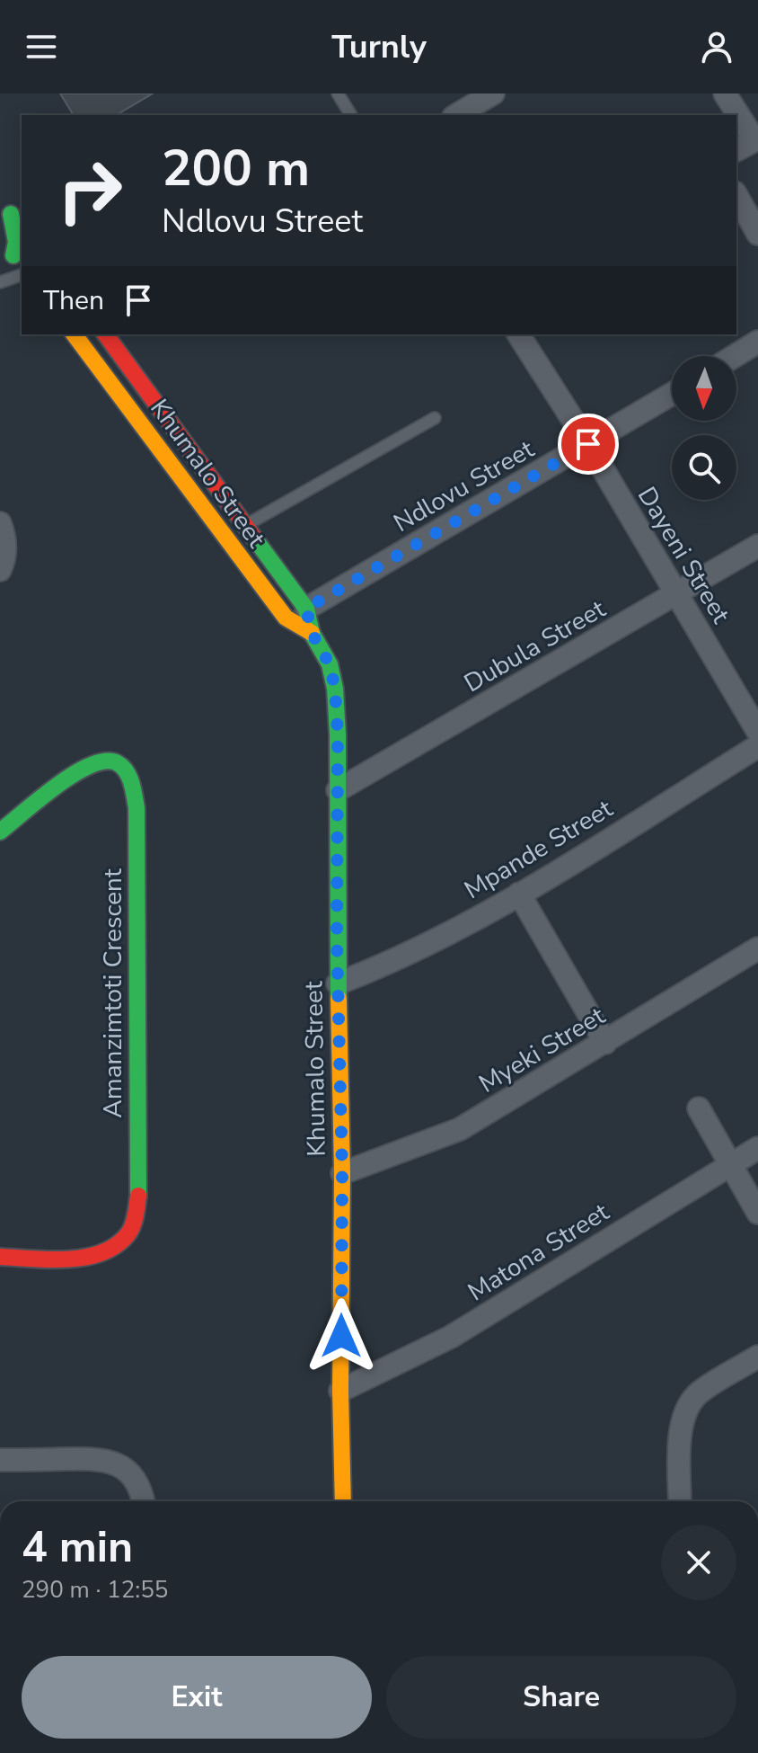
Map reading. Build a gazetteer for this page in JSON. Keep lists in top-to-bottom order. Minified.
{"streets":{"street":["Khumalo Street","Ndlovu Street","Dayeni Street","Dubula Street","Mpande Street","Amanzimtoti Crescent","Myeki Street","Matona Street"]},"crossings":[["Khumalo Street","Ndlovu Street"],["Khumalo Street","Dubula Street"],["Khumalo Street","Mpande Street"],["Khumalo Street","Myeki Street"],["Khumalo Street","Matona Street"],["Ndlovu Street","Dayeni Street"],["Dayeni Street","Dubula Street"]],"north":"bottom","page":{"header":"Turnly","turn":["200 m","Ndlovu Street"],"then":"Then","heading":["4 min","290 m · 12:55"],"buttons":["Exit","Share"]}}
